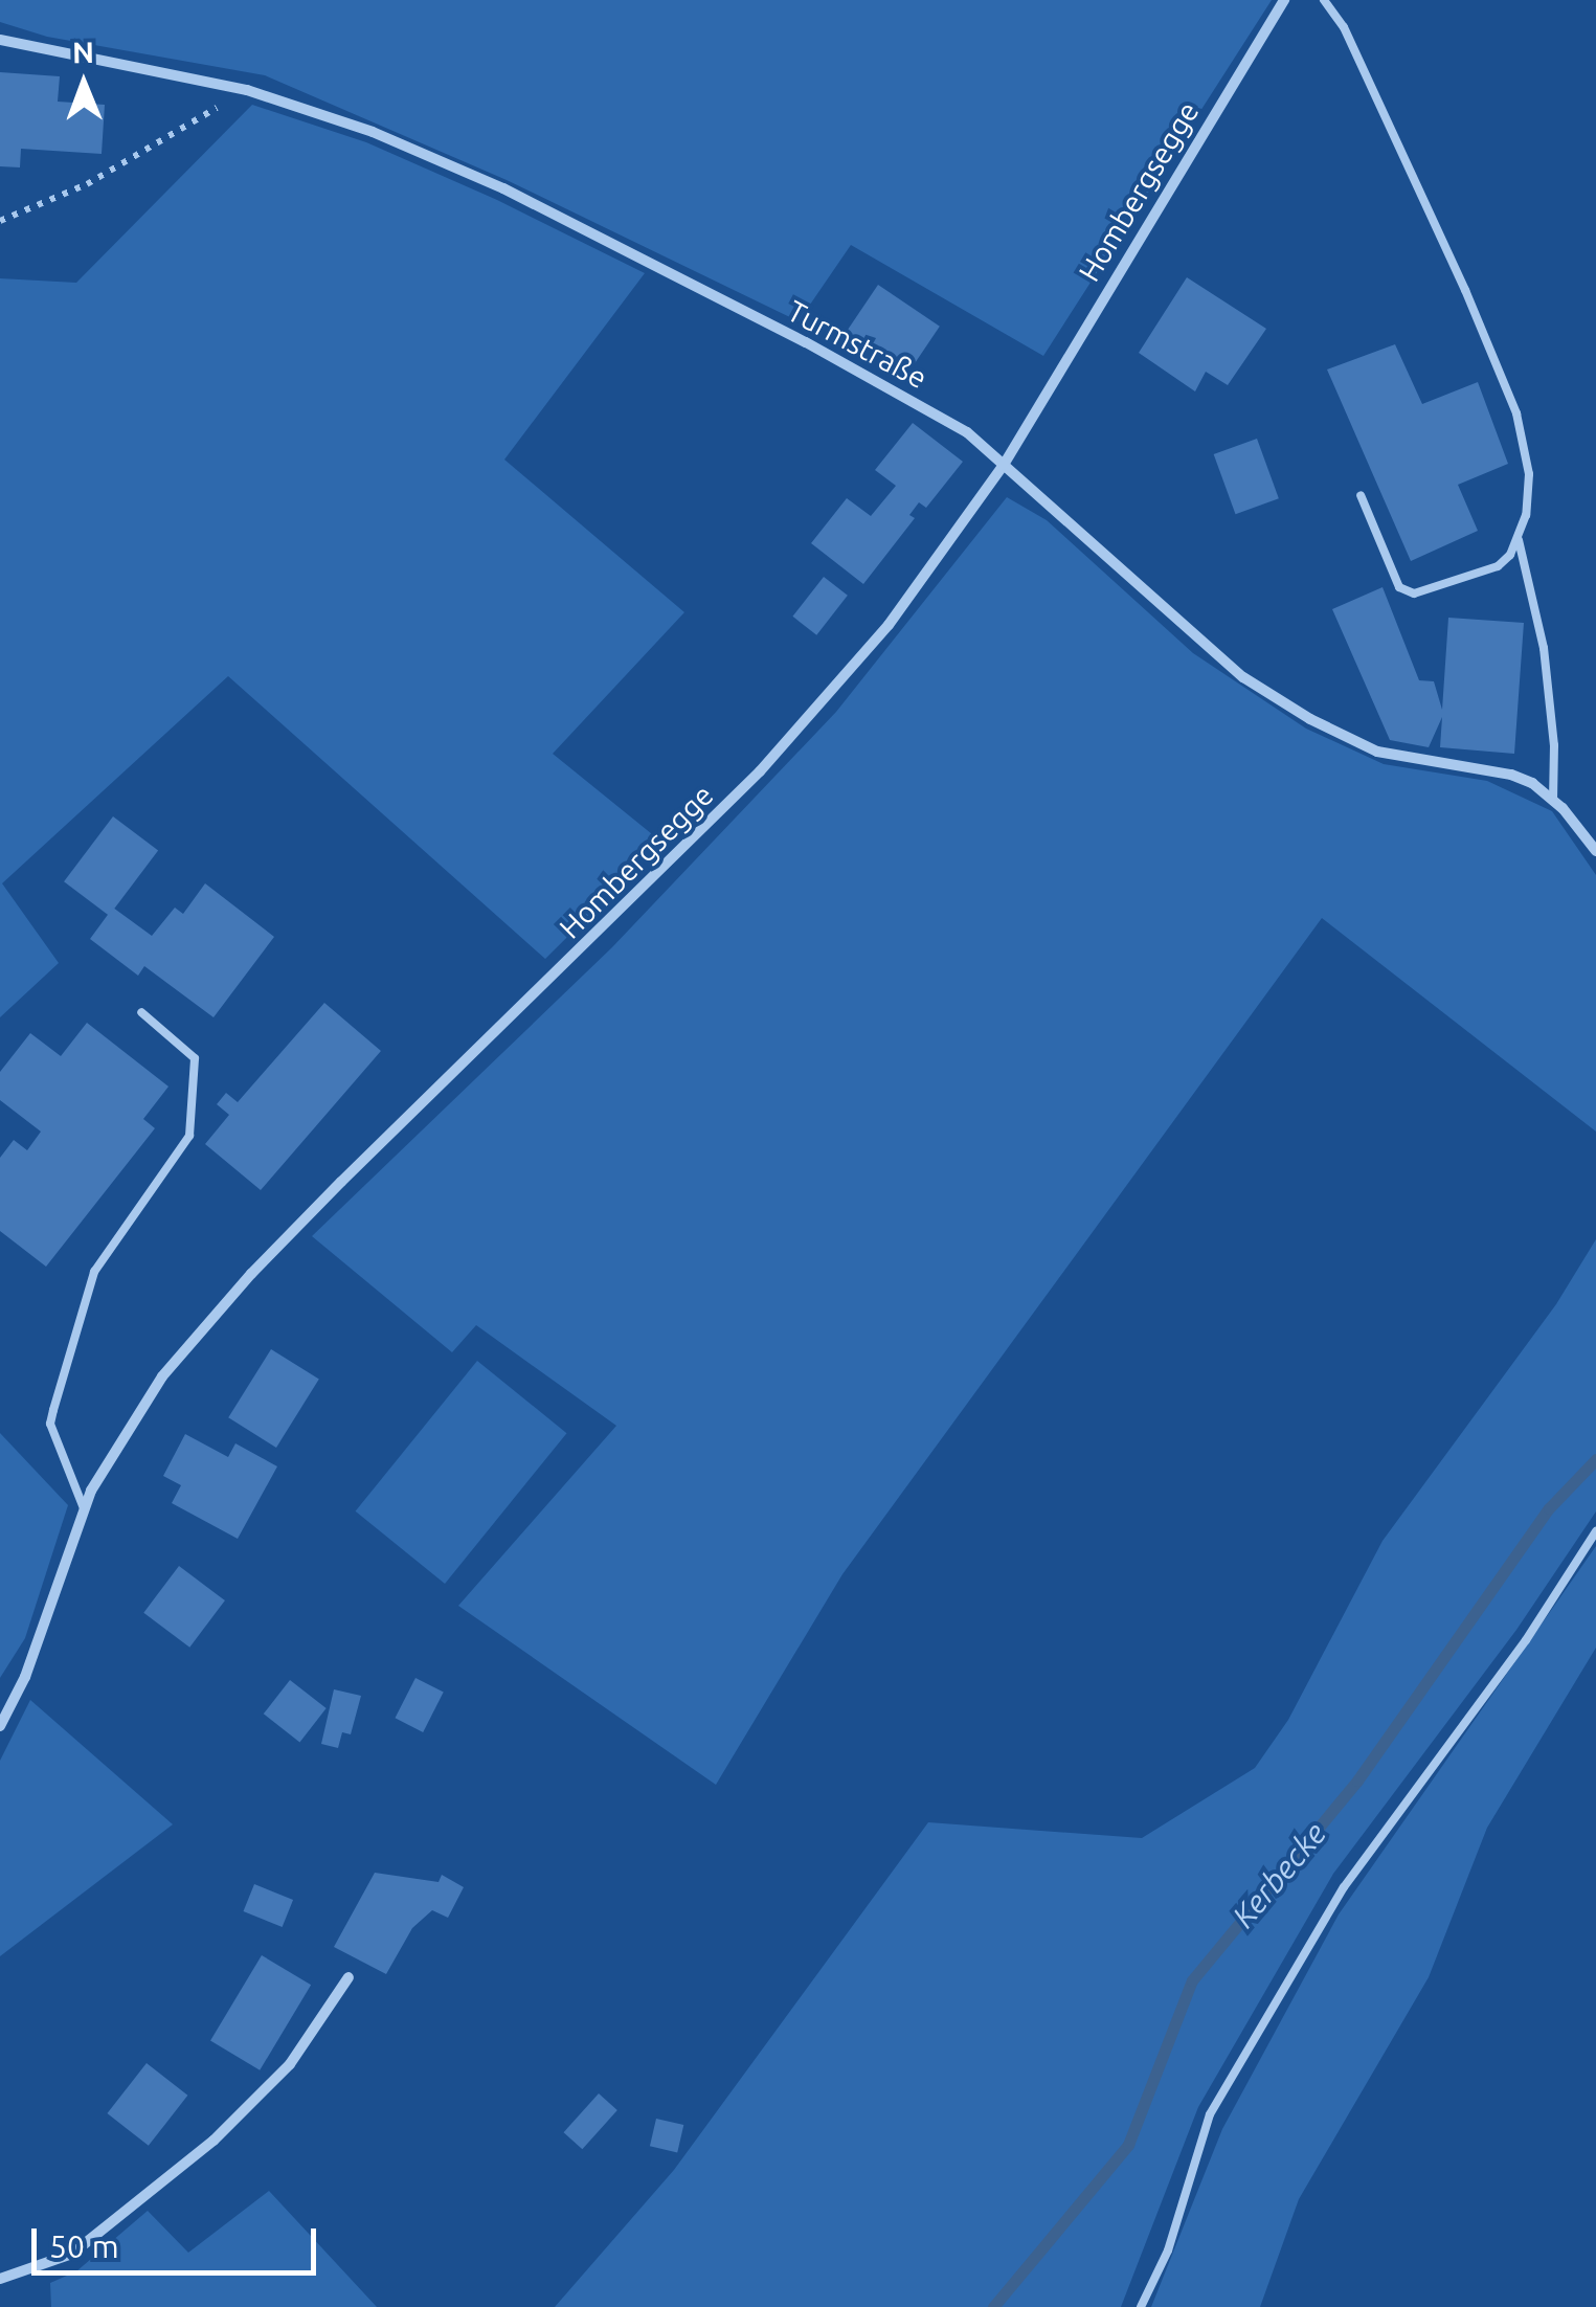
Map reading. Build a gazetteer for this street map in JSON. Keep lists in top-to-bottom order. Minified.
{"streets":{"street":["Hombergsegge","Turmstraße"]},"crossings":[["Hombergsegge","Turmstraße"]],"water":["Kerbecke"],"scale_bar":"50 m","north":"top"}
